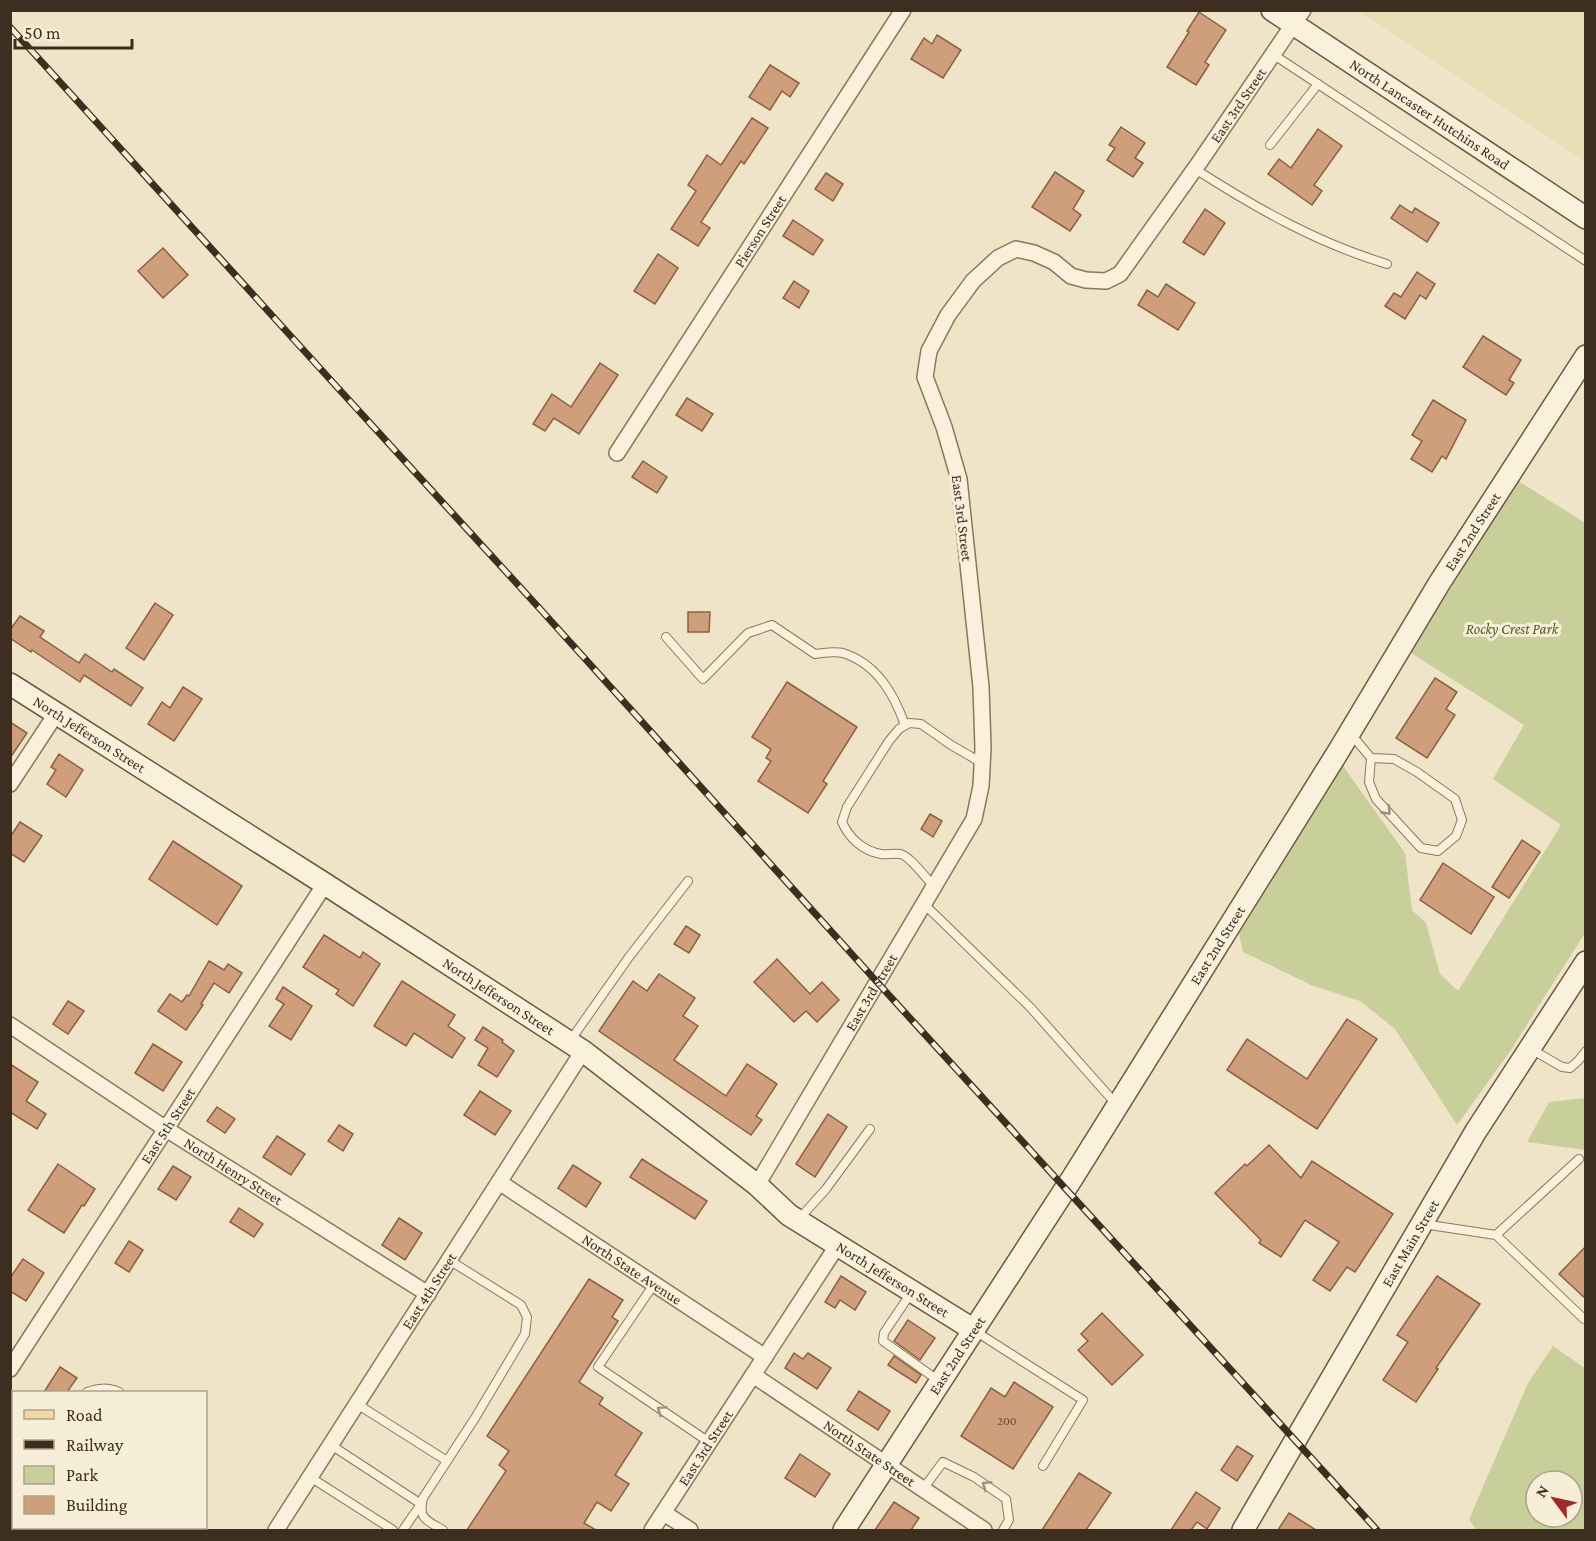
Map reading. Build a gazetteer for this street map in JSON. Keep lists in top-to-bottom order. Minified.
{"streets":{"street":["East 3rd Street","North Lancaster Hutchins Road","Pierson Street","East 2nd Street","North Jefferson Street","East 5th Street","North Henry Street","East Main Street","North State Avenue","East 4th Street","North State Street"]},"crossings":[["East 3rd Street","North Lancaster Hutchins Road"],["East 3rd Street","North Jefferson Street"],["East 3rd Street","North State Avenue"],["East 3rd Street","North State Street"],["East 2nd Street","North Jefferson Street"],["East 2nd Street","North State Street"],["North Jefferson Street","East 5th Street"],["North Jefferson Street","East 4th Street"],["East 5th Street","North Henry Street"],["North Henry Street","East 4th Street"],["North State Avenue","East 4th Street"]],"parks":["Rocky Crest Park"],"house_numbers":["200"],"legend":["Road","Railway","Park","Building"],"scale_bar":"50 m","north":"top left"}
